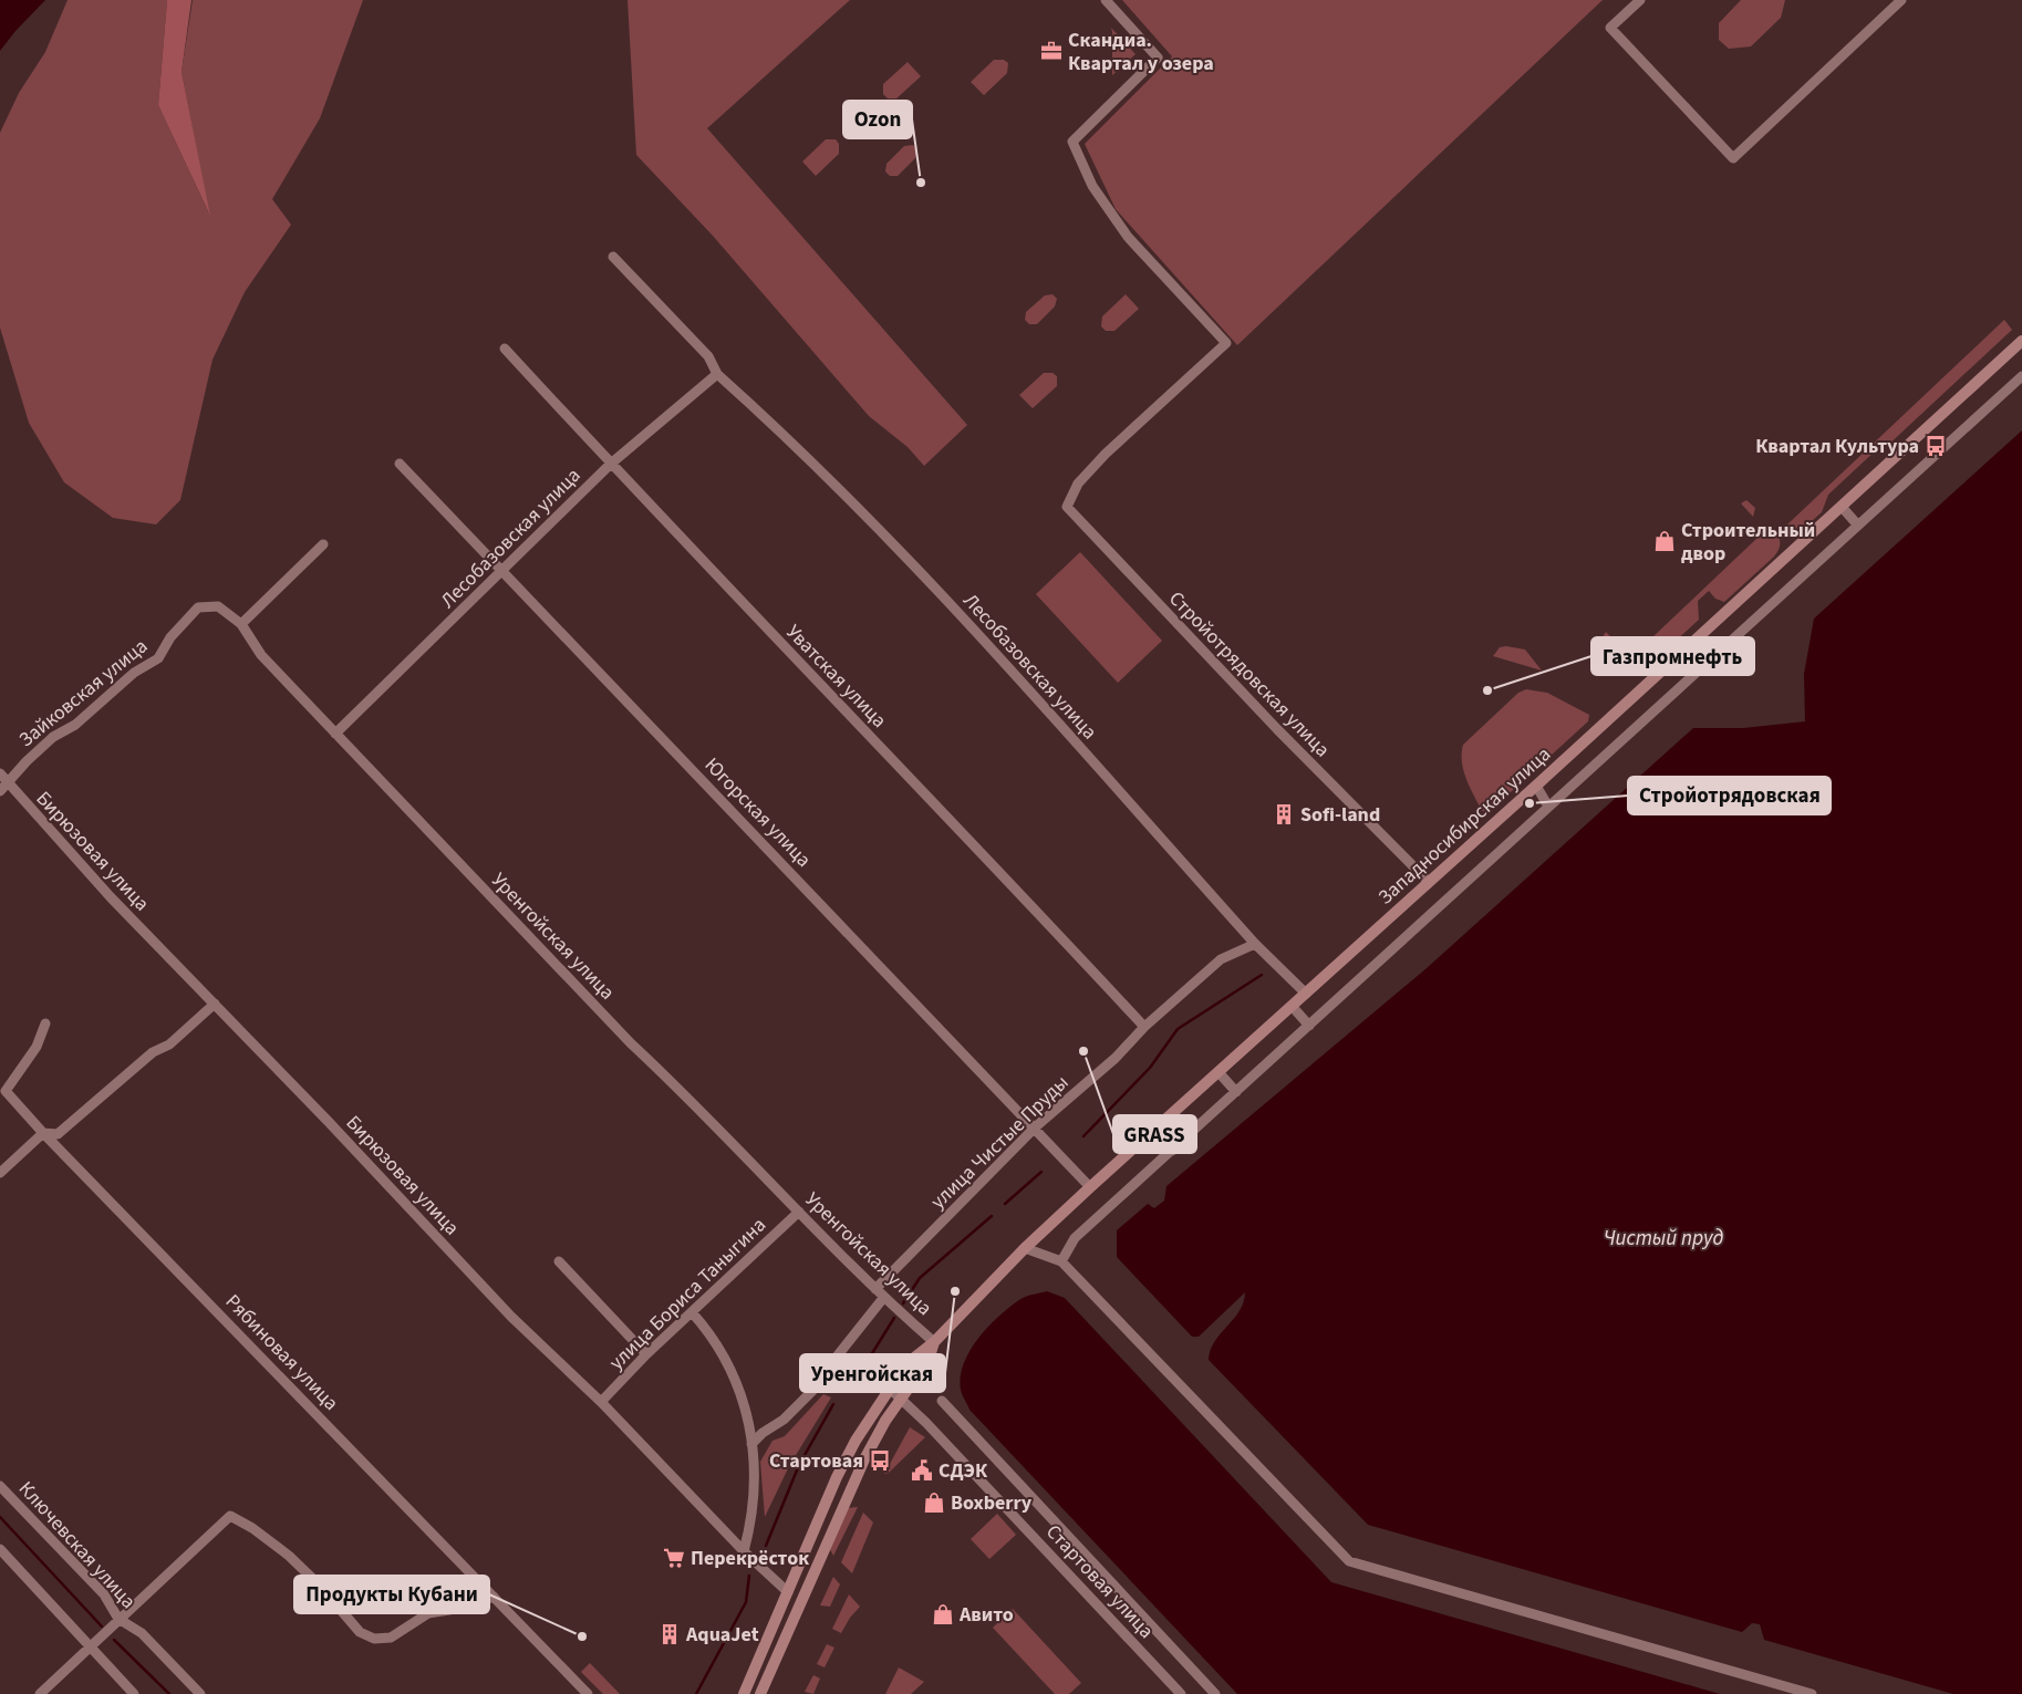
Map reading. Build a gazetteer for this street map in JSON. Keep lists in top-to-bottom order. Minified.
{"streets":{"main road":["Западносибирская улица"],"street":["Лесобазовская улица","Стройотрядовская улица","Уватская улица","Зайковская улица","Югорская улица","Бирюзовая улица","Уренгойская улица","улица Чистые Пруды","улица Бориса Таныгина","Рябиновая улица","Ключевская улица","Стартовая улица"]},"crossings":[["Лесобазовская улица","Уватская улица"],["Лесобазовская улица","Югорская улица"],["Лесобазовская улица","Западносибирская улица"],["Лесобазовская улица","Уренгойская улица"],["Лесобазовская улица","улица Чистые Пруды"],["Стройотрядовская улица","Западносибирская улица"],["Уватская улица","улица Чистые Пруды"],["Зайковская улица","Бирюзовая улица"],["Зайковская улица","Уренгойская улица"],["Югорская улица","Западносибирская улица"],["Югорская улица","улица Чистые Пруды"],["Западносибирская улица","Бирюзовая улица"],["Западносибирская улица","Уренгойская улица"],["Западносибирская улица","Стартовая улица"],["Бирюзовая улица","улица Бориса Таныгина"],["Уренгойская улица","улица Чистые Пруды"],["Уренгойская улица","улица Бориса Таныгина"]],"water":["Чистый пруд"],"places":{"office":["Скандиа. Квартал у озера"],"other":["Ozon","Газпромнефть","Стройотрядовская","GRASS","Уренгойская","Продукты Кубани"],"bus stop":["Квартал Культура","Стартовая"],"shop":["Строительный двор","Boxberry","Авито"],"building":["Sofi-land","AquaJet"],"public building":["СДЭК"],"supermarket":["Перекрёсток"]}}
